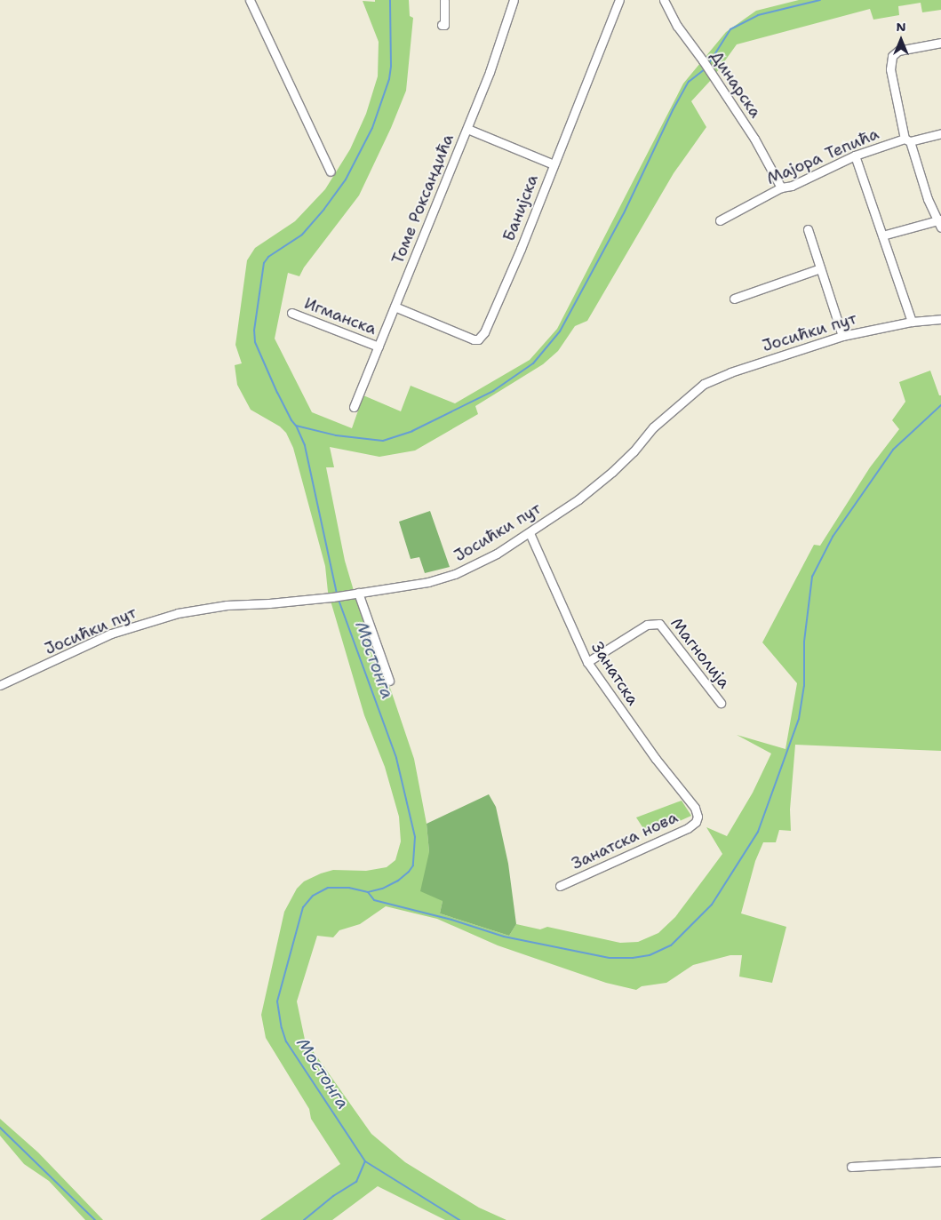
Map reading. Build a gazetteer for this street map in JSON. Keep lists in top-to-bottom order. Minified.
{"streets":{"street":["Динарска","Мајора Тепића","Томе Роксандића","Банијска","Игманска","Јосићки пут","Магнолија","Занатска","Занатска нова"]},"crossings":[["Динарска","Мајора Тепића"],["Томе Роксандића","Банијска"],["Томе Роксандића","Игманска"],["Јосићки пут","Занатска"],["Магнолија","Занатска"],["Занатска","Занатска нова"]],"water":["Мостонга"],"north":"top"}
